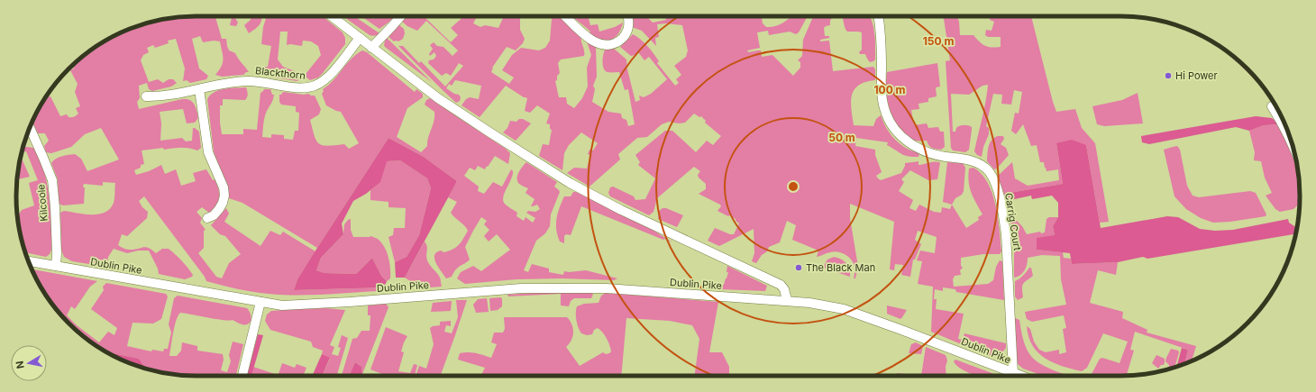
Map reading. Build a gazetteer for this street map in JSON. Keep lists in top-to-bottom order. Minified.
{"streets":{"street":["Blackthorn","Kilcoole","Carrig Court","Dublin Pike"]},"crossings":[["Kilcoole","Dublin Pike"],["Carrig Court","Dublin Pike"]],"places":["Hi Power","The Black Man"],"north":"left","rings":["150 m","100 m","50 m"]}
